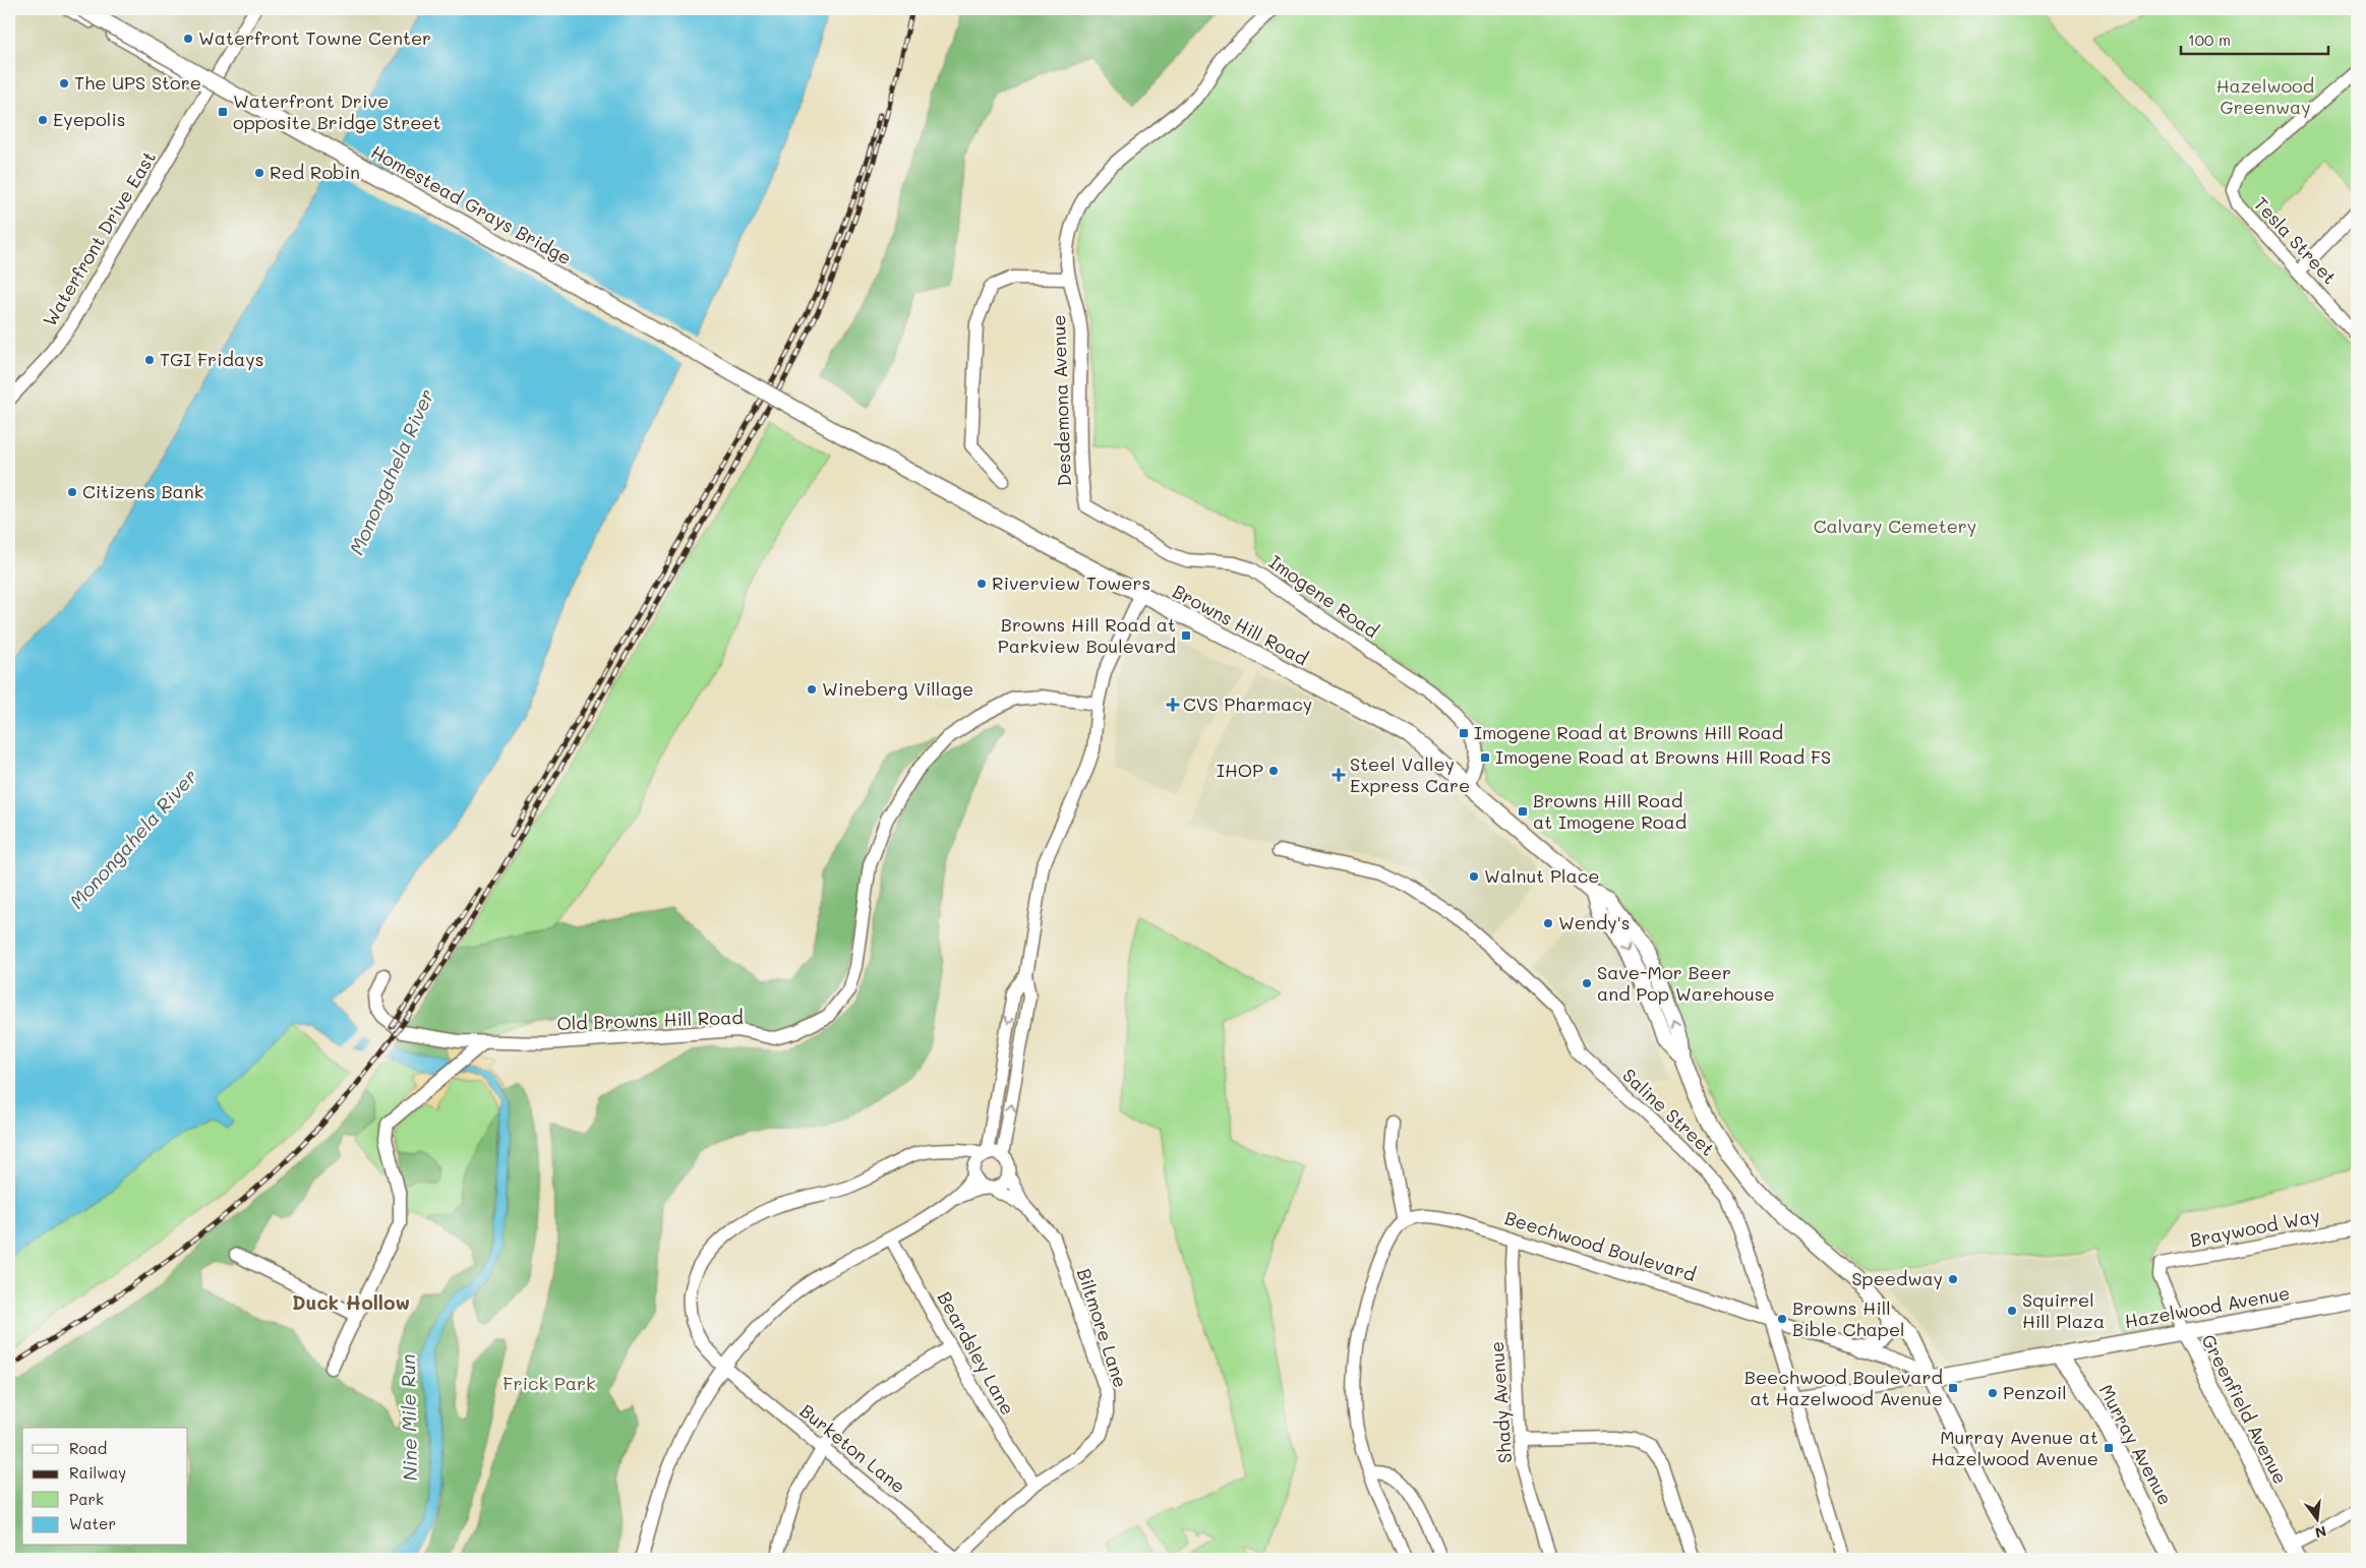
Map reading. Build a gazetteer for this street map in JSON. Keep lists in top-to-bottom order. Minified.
{"streets":{"main road":["Homestead Grays Bridge","Browns Hill Road","Hazelwood Avenue","Greenfield Avenue","Murray Avenue"],"street":["Waterfront Drive East","Tesla Street","Desdemona Avenue","Imogene Road","Old Browns Hill Road","Saline Street","Braywood Way","Beechwood Boulevard","Biltmore Lane","Beardsley Lane","Shady Avenue","Burketon Lane"]},"crossings":[["Homestead Grays Bridge","Browns Hill Road"],["Desdemona Avenue","Imogene Road"],["Imogene Road","Browns Hill Road"],["Browns Hill Road","Beechwood Boulevard"],["Browns Hill Road","Hazelwood Avenue"],["Saline Street","Beechwood Boulevard"],["Saline Street","Hazelwood Avenue"],["Braywood Way","Hazelwood Avenue"],["Braywood Way","Greenfield Avenue"],["Beechwood Boulevard","Hazelwood Avenue"],["Beechwood Boulevard","Shady Avenue"],["Hazelwood Avenue","Greenfield Avenue"],["Hazelwood Avenue","Murray Avenue"],["Biltmore Lane","Beardsley Lane"],["Biltmore Lane","Burketon Lane"]],"districts":["Duck Hollow"],"water":["Monongahela River","Nine Mile Run"],"parks":["Hazelwood Greenway","Calvary Cemetery","Frick Park"],"places":{"other":["Waterfront Towne Center","The UPS Store","Eyepolis","Red Robin","TGI Fridays","Citizens Bank","Riverview Towers","Wineberg Village","IHOP","Walnut Place","Wendy's","Save-Mor Beer and Pop Warehouse","Speedway","Squirrel Hill Plaza","Browns Hill Bible Chapel","Penzoil"],"transit":["Waterfront Drive opposite Bridge Street","Browns Hill Road at Parkview Boulevard","Imogene Road at Browns Hill Road","Imogene Road at Browns Hill Road FS","Browns Hill Road at Imogene Road","Beechwood Boulevard at Hazelwood Avenue","Murray Avenue at Hazelwood Avenue"],"health":["CVS Pharmacy","Steel Valley Express Care"]},"legend":["Road","Railway","Park","Water"],"scale_bar":"100 m","north":"bottom"}
